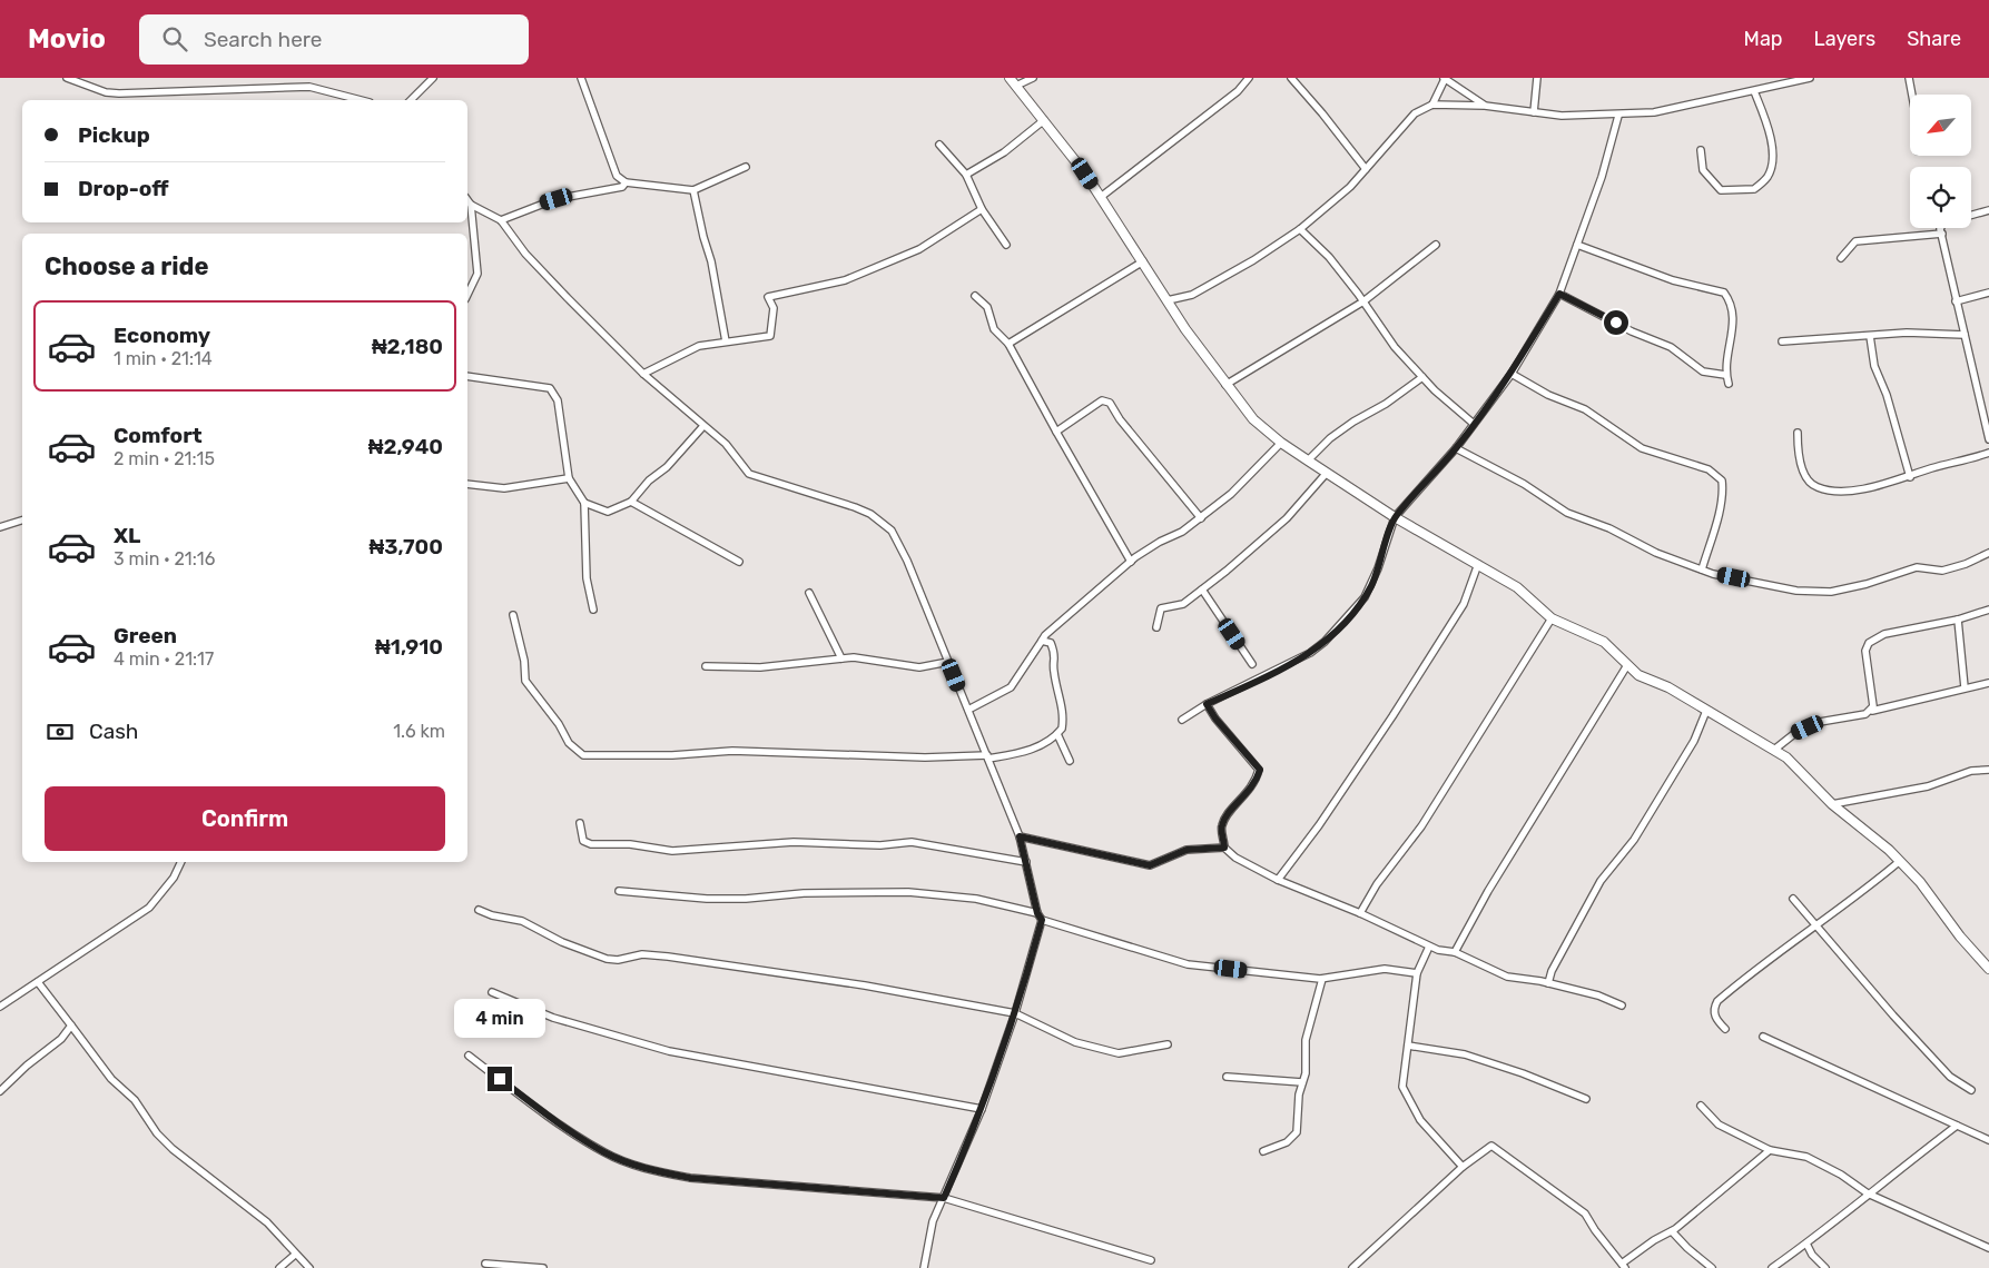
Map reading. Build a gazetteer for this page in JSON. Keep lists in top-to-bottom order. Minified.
{"north":"bottom left","page":{"header":"Movio","search":"Search here","nav":["Map","Layers","Share"],"banner":["Pickup","Drop-off"],"heading":"Choose a ride","list":[{"name":"Economy","note":"1 min · 21:14","value":"₦2,180"},{"name":"Comfort","note":"2 min · 21:15","value":"₦2,940"},{"name":"XL","note":"3 min · 21:16","value":"₦3,700"},{"name":"Green","note":"4 min · 21:17","value":"₦1,910"}],"pay":["Cash","1.6 km"],"buttons":"Confirm","bubble":"4 min"}}
